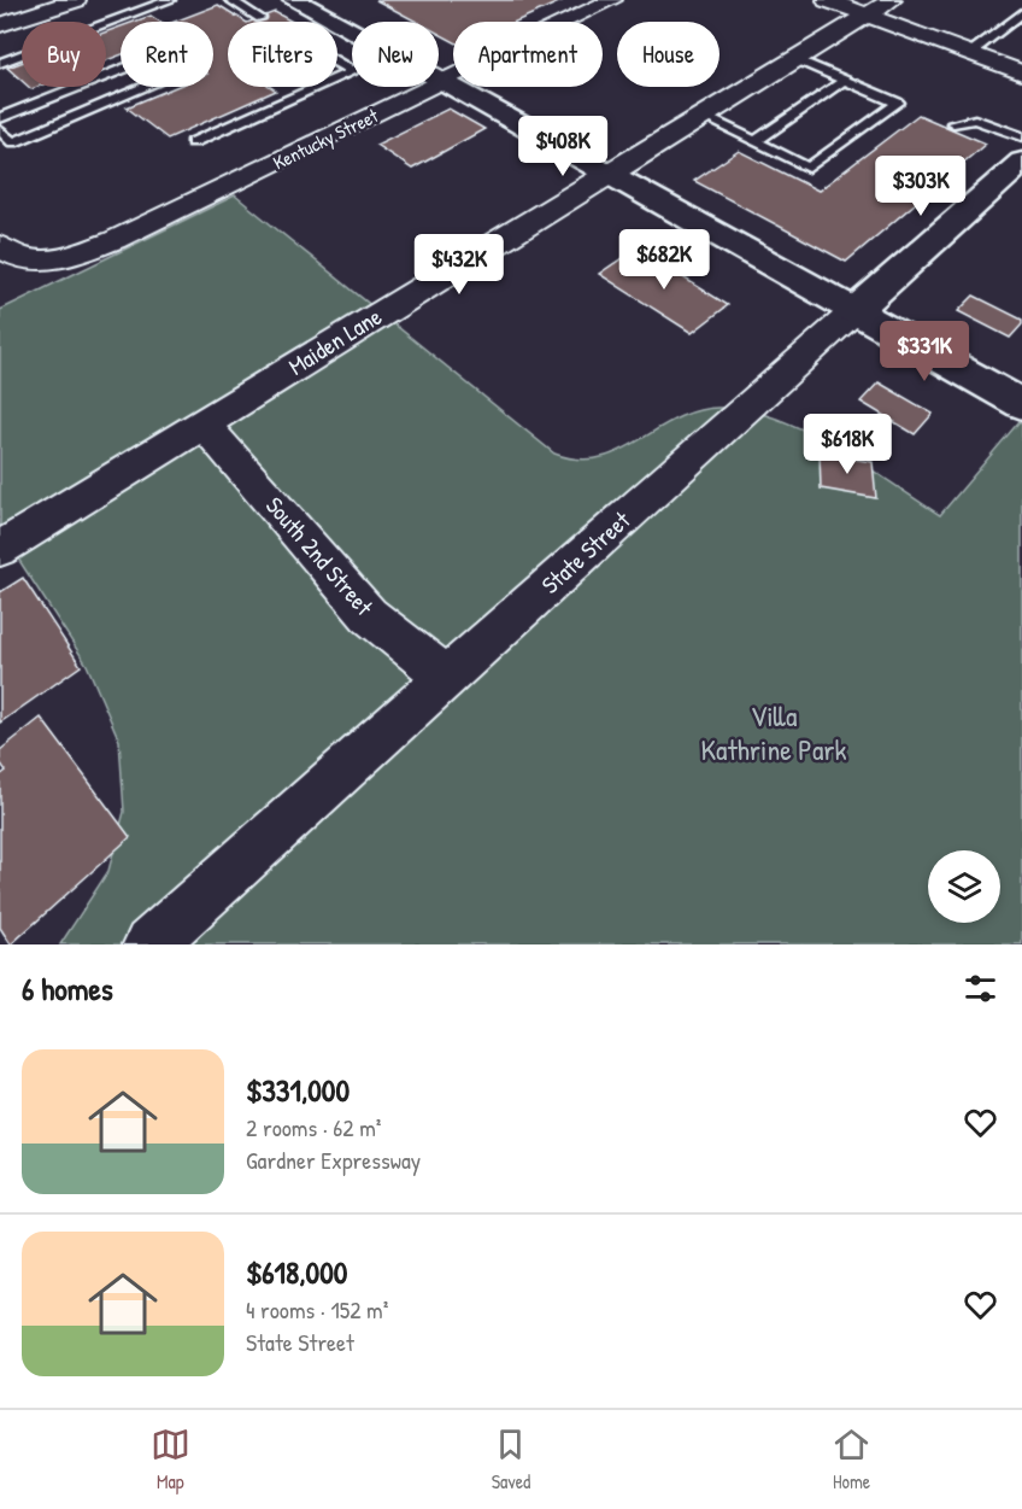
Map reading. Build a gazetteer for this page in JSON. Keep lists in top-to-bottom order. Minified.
{"streets":{"main road":["State Street"],"street":["Kentucky Street","Maiden Lane","South 2nd Street"]},"crossings":[["Maiden Lane","South 2nd Street"],["State Street","South 2nd Street"]],"parks":["Villa Kathrine Park"],"page":{"chip":["Buy","Rent","Filters","New","Apartment","House"],"price":["$408K","$303K","$682K","$432K","$331K","$618K"],"heading":"6 homes","list":[{"name":"$331,000","note":"2 rooms · 62 m² · Gardner Expressway"},{"name":"$618,000","note":"4 rooms · 152 m² · State Street"}],"tabs":["Map","Saved","Home"]}}
